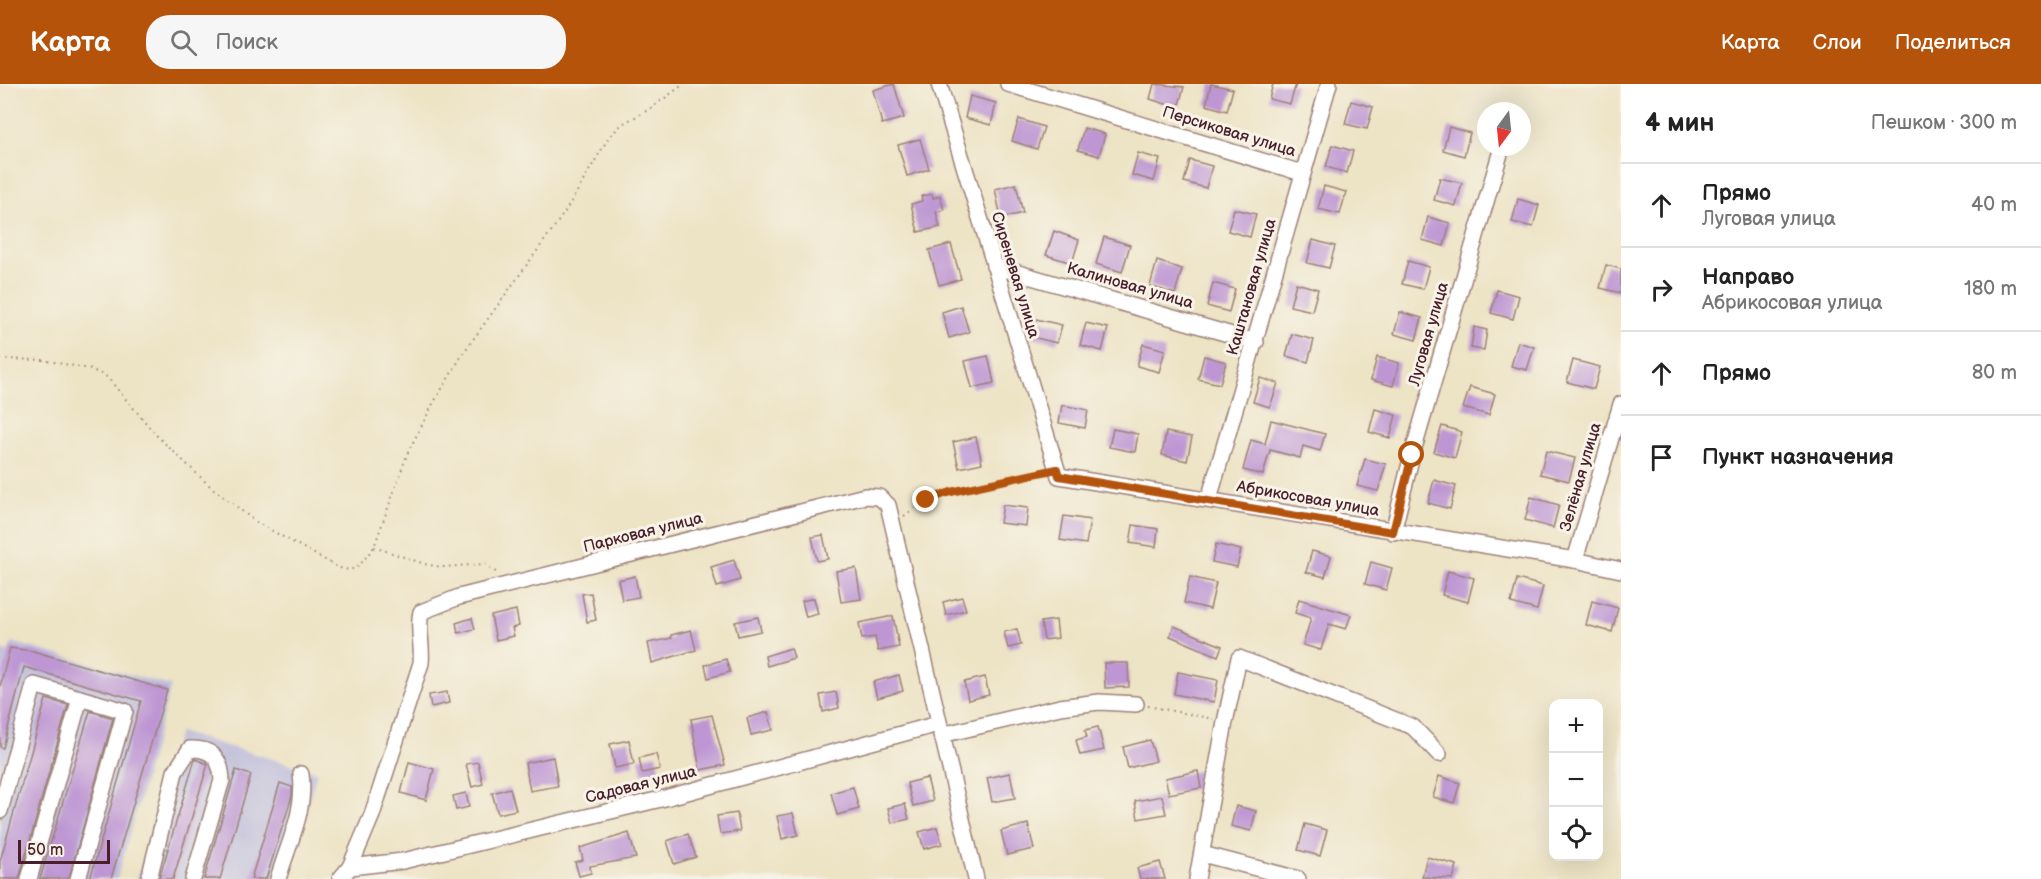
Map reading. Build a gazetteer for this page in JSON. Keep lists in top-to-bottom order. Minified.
{"streets":{"street":["Персиковая улица","Сиреневая улица","Калиновая улица","Каштановая улица","Луговая улица","Зелёная улица","Абрикосовая улица","Парковая улица","Садовая улица"]},"crossings":[["Персиковая улица","Каштановая улица"],["Сиреневая улица","Калиновая улица"],["Сиреневая улица","Абрикосовая улица"],["Калиновая улица","Каштановая улица"],["Каштановая улица","Абрикосовая улица"],["Луговая улица","Абрикосовая улица"],["Зелёная улица","Абрикосовая улица"],["Парковая улица","Садовая улица"]],"scale_bar":"50 m","north":"bottom","page":{"header":"Карта","search":"Поиск","nav":["Карта","Слои","Поделиться"],"heading":["4 мин","Пешком · 300 m"],"list":[["Прямо","Луговая улица","40 m"],["Направо","Абрикосовая улица","180 m"],["Прямо","80 m"],"Пункт назначения"],"map_buttons":["+","−"],"scale":"50 m"}}
